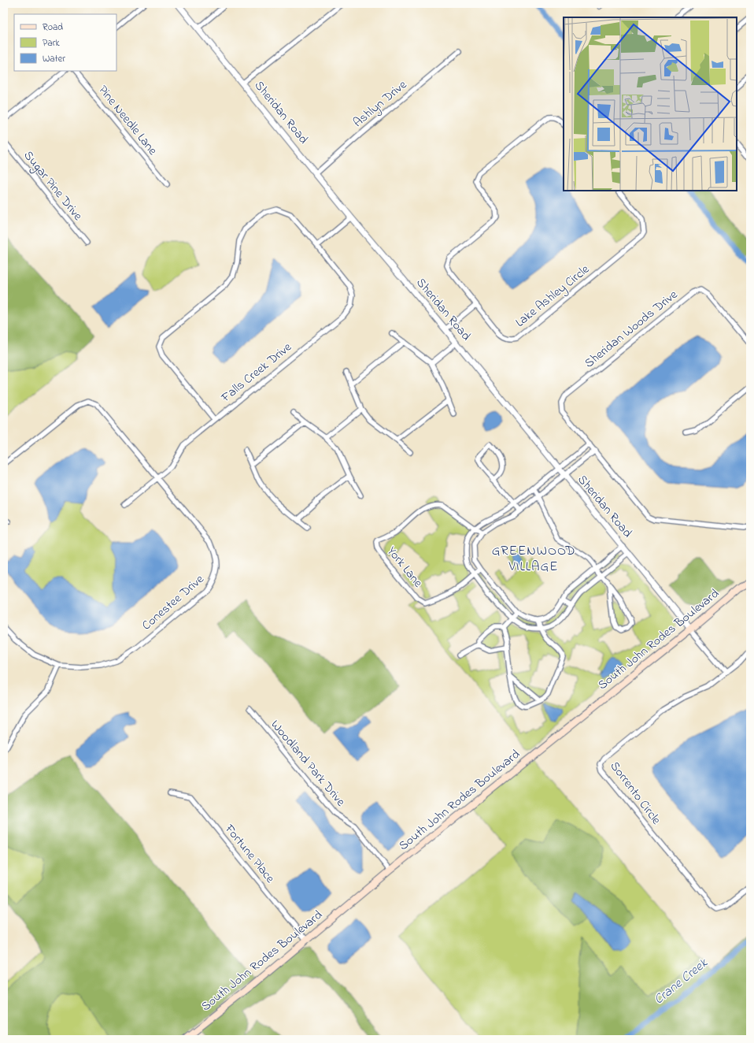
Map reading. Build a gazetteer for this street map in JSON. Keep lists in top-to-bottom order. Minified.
{"streets":{"main road":["South John Rodes Boulevard"],"street":["Ashlyn Drive","Sheridan Road","Pine Needle Lane","Sugar Pine Drive","Lake Ashley Circle","Sheridan Woods Drive","Falls Creek Drive","York Lane","Conestee Drive","Woodland Park Drive","Sorrento Circle","Fortune Place"]},"crossings":[["Ashlyn Drive","Sheridan Road"],["Sheridan Road","South John Rodes Boulevard"],["Falls Creek Drive","Conestee Drive"],["South John Rodes Boulevard","Woodland Park Drive"],["South John Rodes Boulevard","Fortune Place"]],"districts":["GREENWOOD VILLAGE"],"water":["Crane Creek"],"legend":["Road","Park","Water"]}
